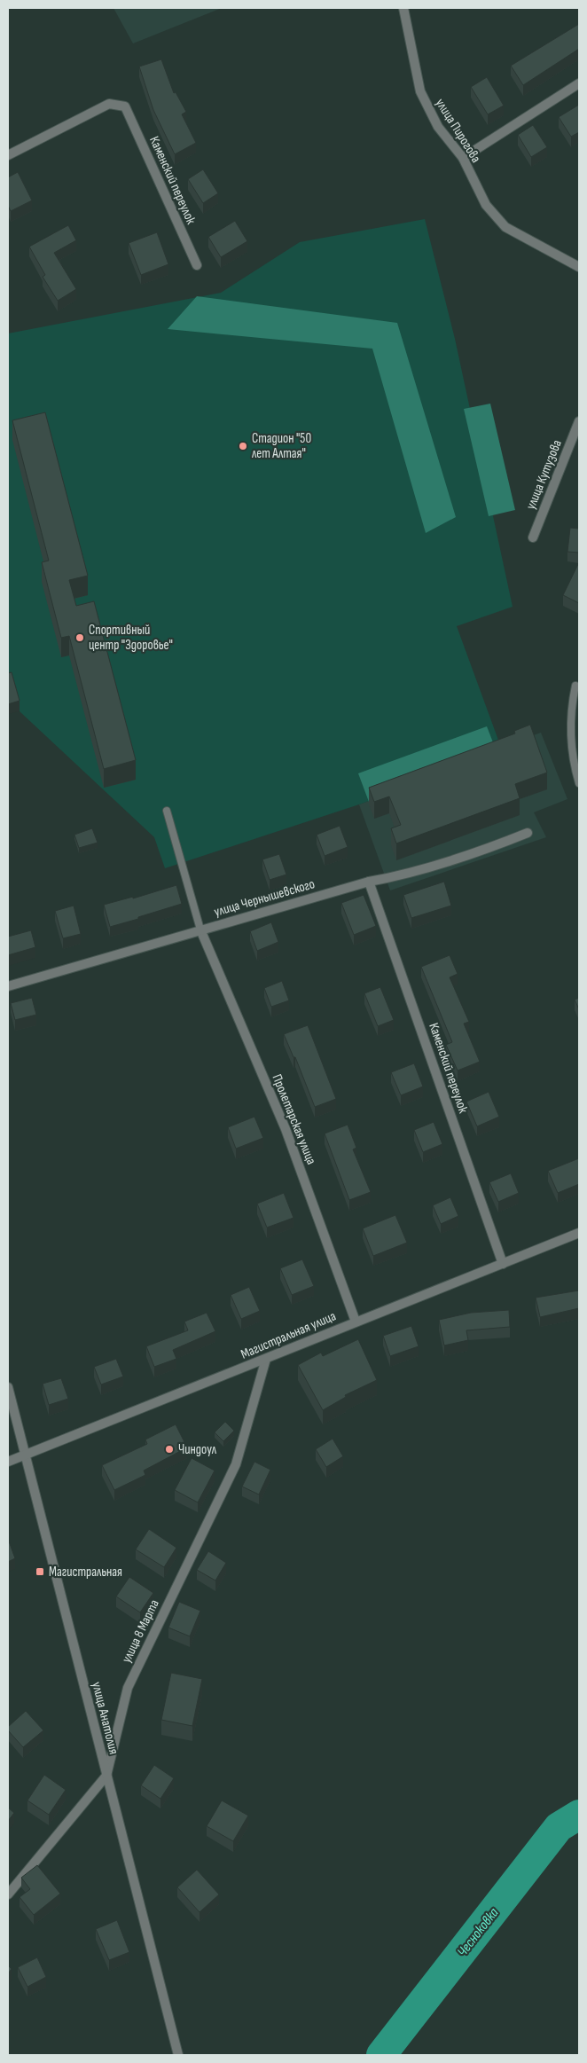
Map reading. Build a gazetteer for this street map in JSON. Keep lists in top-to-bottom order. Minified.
{"streets":{"street":["улица Пирогова","Каменский переулок","улица Кутузова","улица Чернышевского","Пролетарская улица","Магистральная улица","улица 8 Марта","улица Анатолия"]},"crossings":[["Каменский переулок","улица Чернышевского"],["Каменский переулок","Магистральная улица"],["улица Чернышевского","Пролетарская улица"],["Пролетарская улица","Магистральная улица"],["Магистральная улица","улица 8 Марта"],["Магистральная улица","улица Анатолия"],["улица 8 Марта","улица Анатолия"]],"water":["Чесноковка"],"places":{"other":["Стадион \"50 лет Алтая\"","Спортивный центр \"Здоровье\"","Чиндоул"],"transit":["Магистральная"]}}
